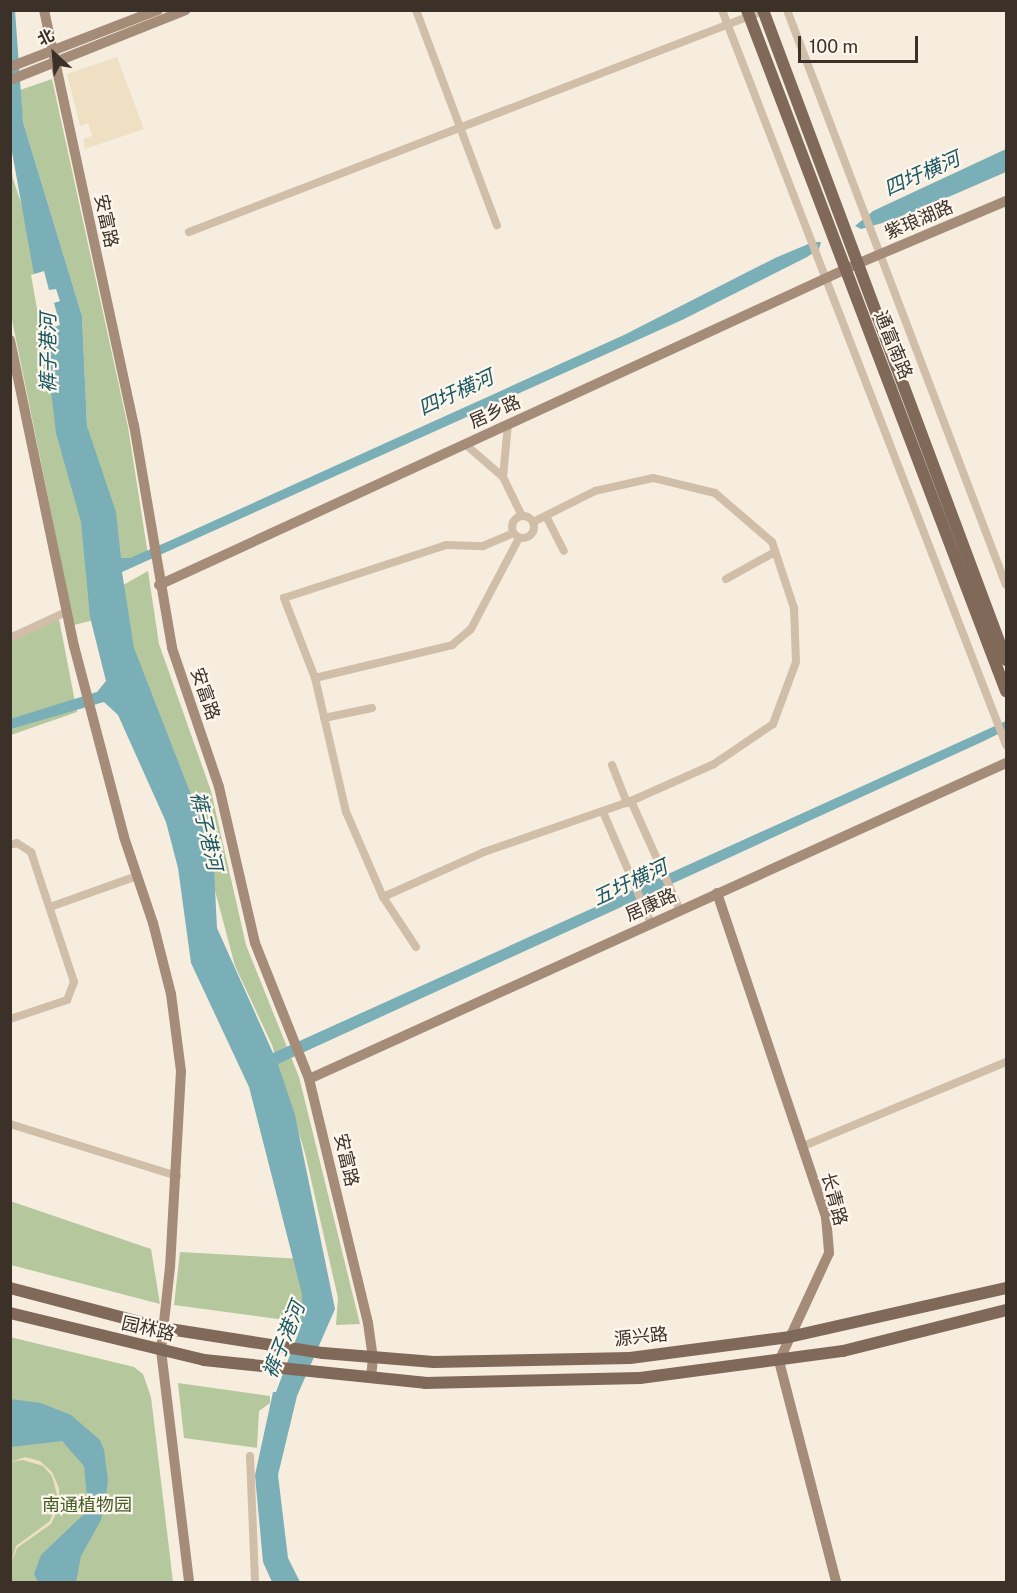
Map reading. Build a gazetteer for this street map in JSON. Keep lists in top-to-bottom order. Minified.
{"streets":{"main road":["通富南路","园林路","源兴路"],"street":["紫琅湖路","安富路","居乡路","居康路","长青路"]},"crossings":[["紫琅湖路","通富南路"],["紫琅湖路","居乡路"],["安富路","居乡路"],["安富路","居康路"],["安富路","园林路"],["安富路","源兴路"],["通富南路","居乡路"],["居康路","长青路"],["长青路","源兴路"],["园林路","源兴路"]],"water":["四圩横河","裤子港河","五圩横河"],"parks":["南通植物园"],"scale_bar":"100 m","north":"top left"}
